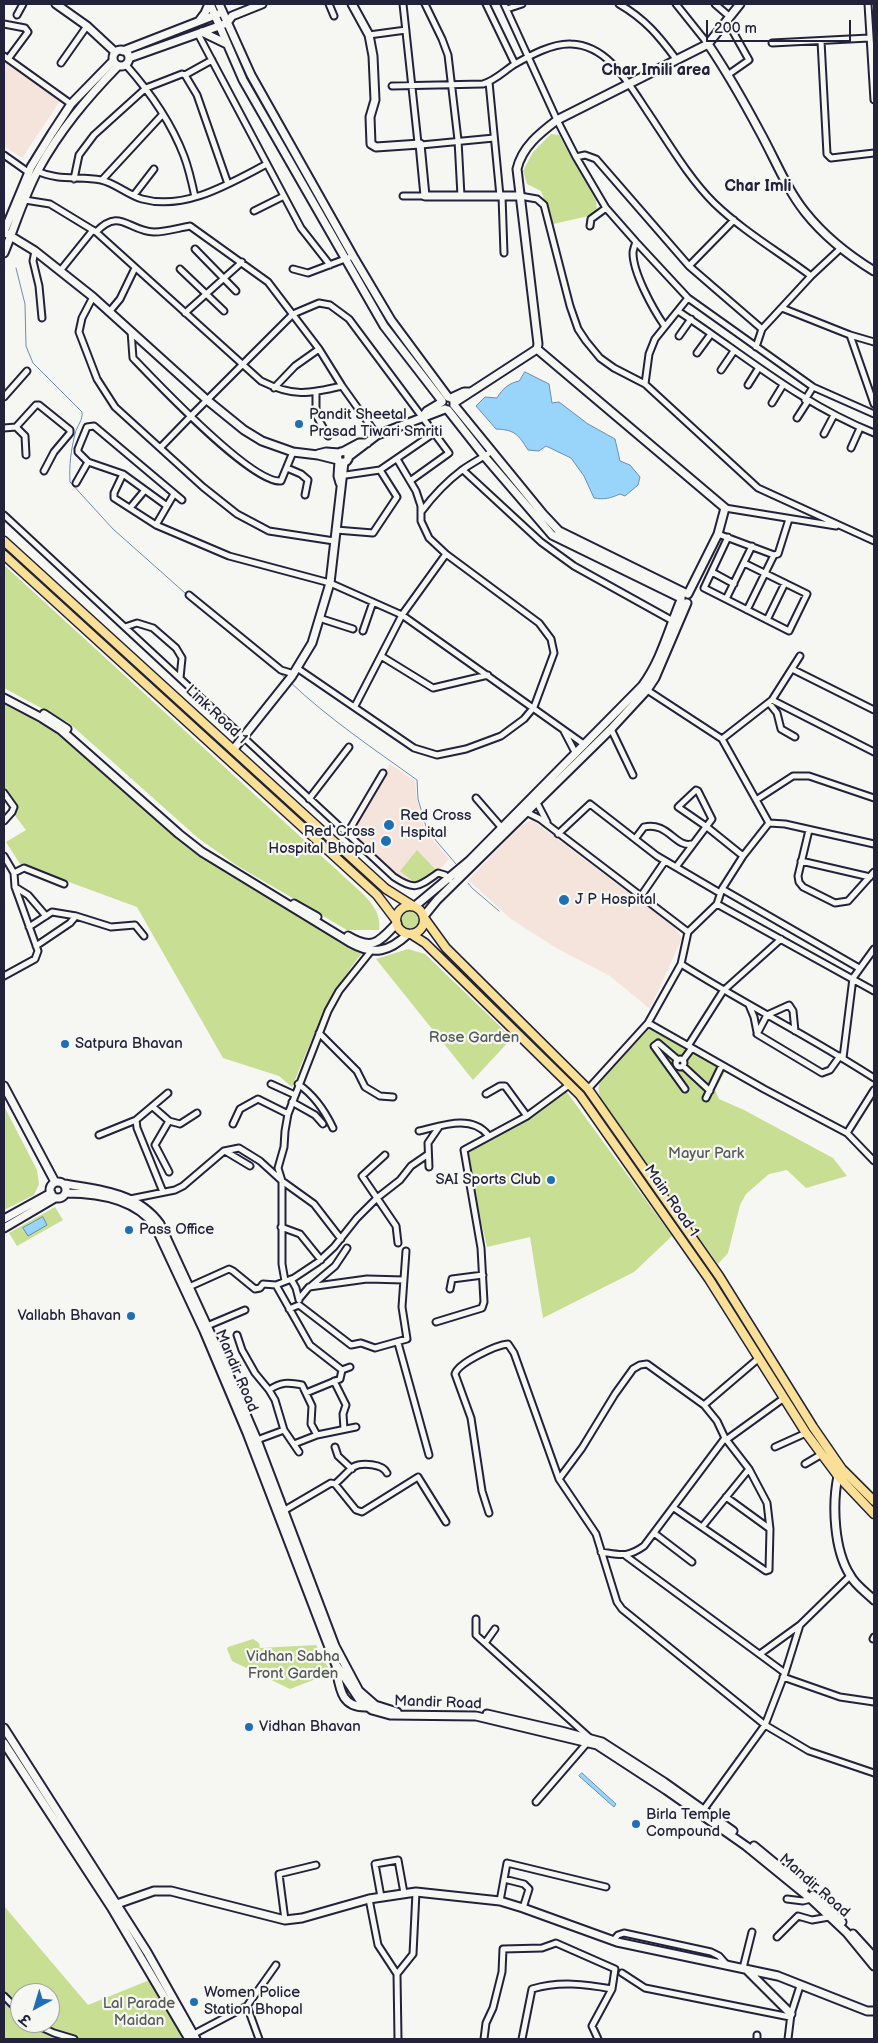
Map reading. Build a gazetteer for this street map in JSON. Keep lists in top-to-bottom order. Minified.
{"streets":{"main road":["Link Road 1","Main Road 1"],"street":["Mandir Road"]},"crossings":[["Link Road 1","Main Road 1"]],"districts":["Char Imili area","Char Imli"],"parks":["Rose Garden","Mayur Park","Vidhan Sabha Front Garden","Lal Parade Maidan"],"places":["Pandit Sheetal Prasad Tiwari Smriti","Red Cross Hspital","Red Cross Hospital Bhopal","J P Hospital","Satpura Bhavan","SAI Sports Club","Pass Office","Vallabh Bhavan","Vidhan Bhavan","Birla Temple Compound","Women Police Station Bhopal"],"scale_bar":"200 m","north":"bottom left"}
